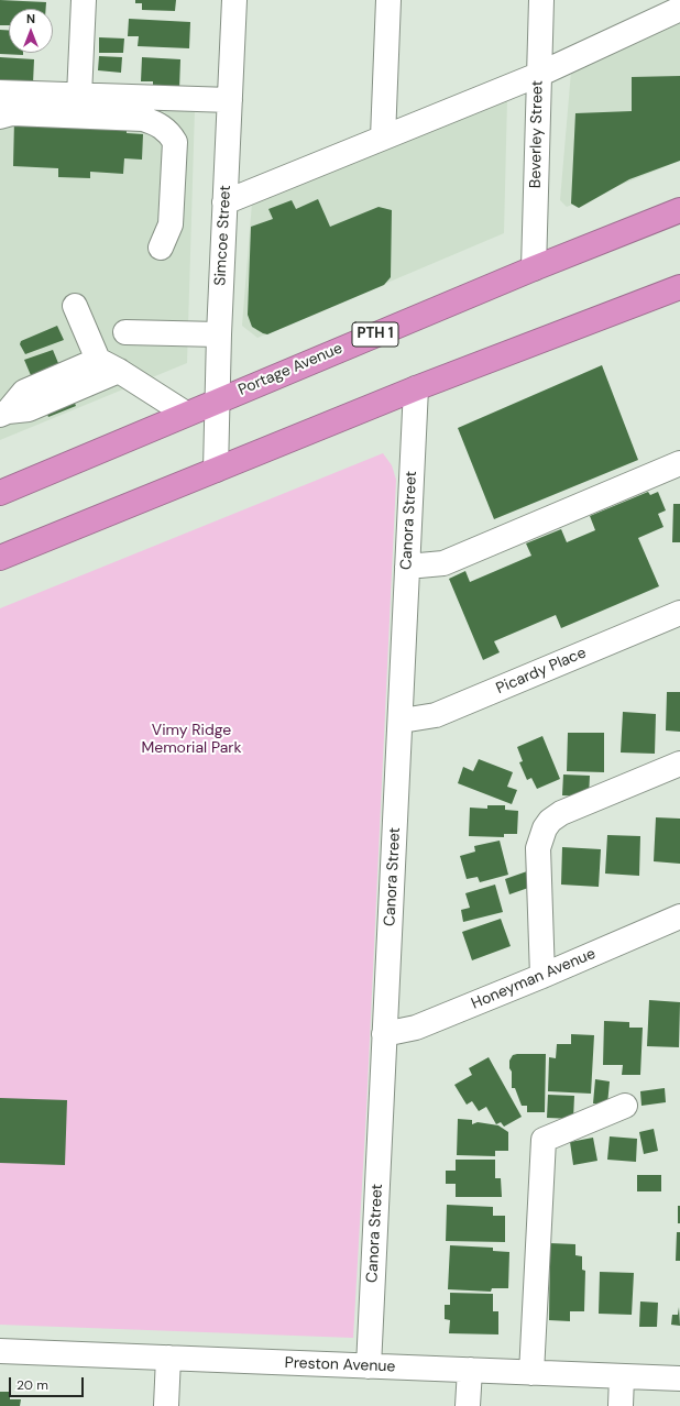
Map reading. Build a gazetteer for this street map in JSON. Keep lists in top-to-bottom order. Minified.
{"streets":{"highway":["PTH 1","Portage Avenue"],"street":["Beverley Street","Simcoe Street","Canora Street","Picardy Place","Honeyman Avenue","Preston Avenue"]},"crossings":[["Beverley Street","Portage Avenue"],["Simcoe Street","Portage Avenue"],["Canora Street","Picardy Place"],["Canora Street","Honeyman Avenue"],["Canora Street","Preston Avenue"]],"parks":["Vimy Ridge Memorial Park"],"scale_bar":"20 m","north":"top"}
